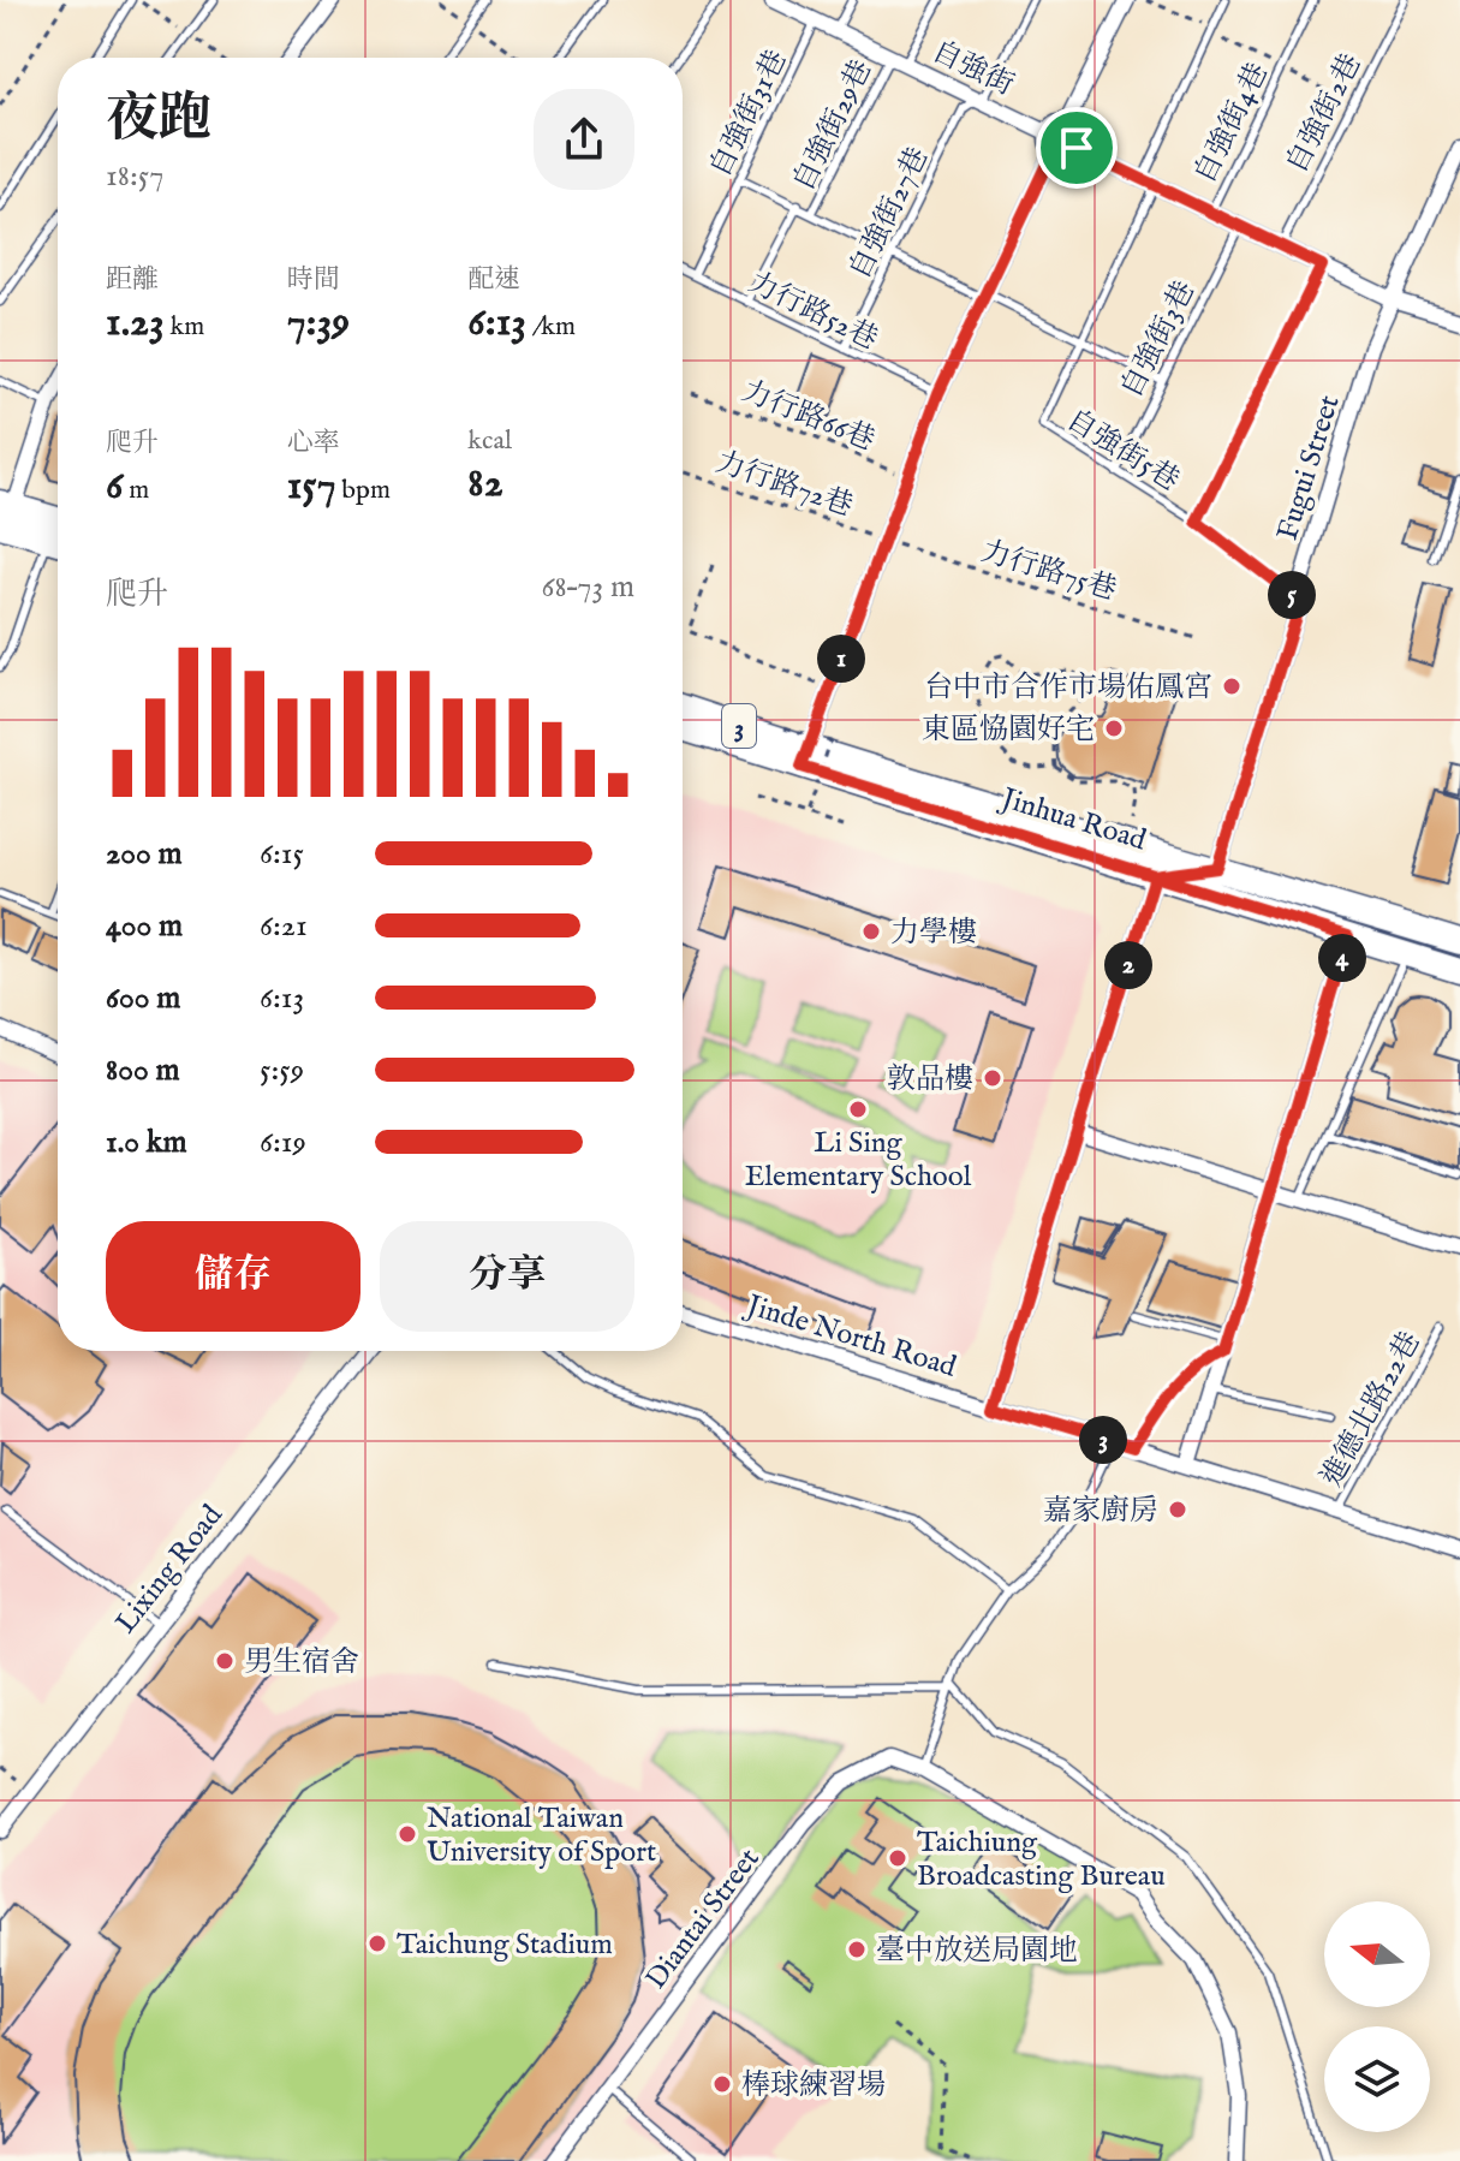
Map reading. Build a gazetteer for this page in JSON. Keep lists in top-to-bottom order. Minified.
{"streets":{"main road":["3","Jinhua Road"],"street":["自強街","Fugui Street","Jinde North Road","Lixing Road","Diantai Street"],"lane":["自強街31巷","自強街2巷","自強街4巷","自強街29巷","自強街27巷","力行路52巷","自強街3巷","自強街5巷","進德北路22巷"],"path":["力行路66巷","力行路72巷","力行路75巷"]},"crossings":[["自強街","自強街31巷"],["自強街","自強街29巷"],["自強街","自強街27巷"],["自強街31巷","力行路52巷"],["自強街29巷","力行路52巷"],["自強街27巷","力行路52巷"],["自強街3巷","自強街5巷"],["自強街5巷","Fugui Street"],["Fugui Street","Jinhua Road"],["力行路72巷","力行路75巷"],["Jinde North Road","進德北路22巷"]],"places":["台中市合作市場佑鳳宮","東區恊園好宅","力學樓","敦品樓","Li Sing Elementary School","嘉家廚房","男生宿舍","National Taiwan University of Sport","Taichiung Broadcasting Bureau","Taichung Stadium","臺中放送局園地","棒球練習場"],"north":"left","page":{"heading":["夜跑","18:57"],"stats":[["距離","1.23 km"],["時間","7:39"],["配速","6:13 /km"],["爬升","6 m"],["心率","157 bpm"],["kcal","82"]],"chart":["爬升","68–73 m"],"pins":["5","1","4","2","3"],"list":[{"name":"200 m","note":"6:15"},{"name":"400 m","note":"6:21"},{"name":"600 m","note":"6:13"},{"name":"800 m","note":"5:59"},{"name":"1.0 km","note":"6:19"}],"buttons":["儲存","分享"]}}
